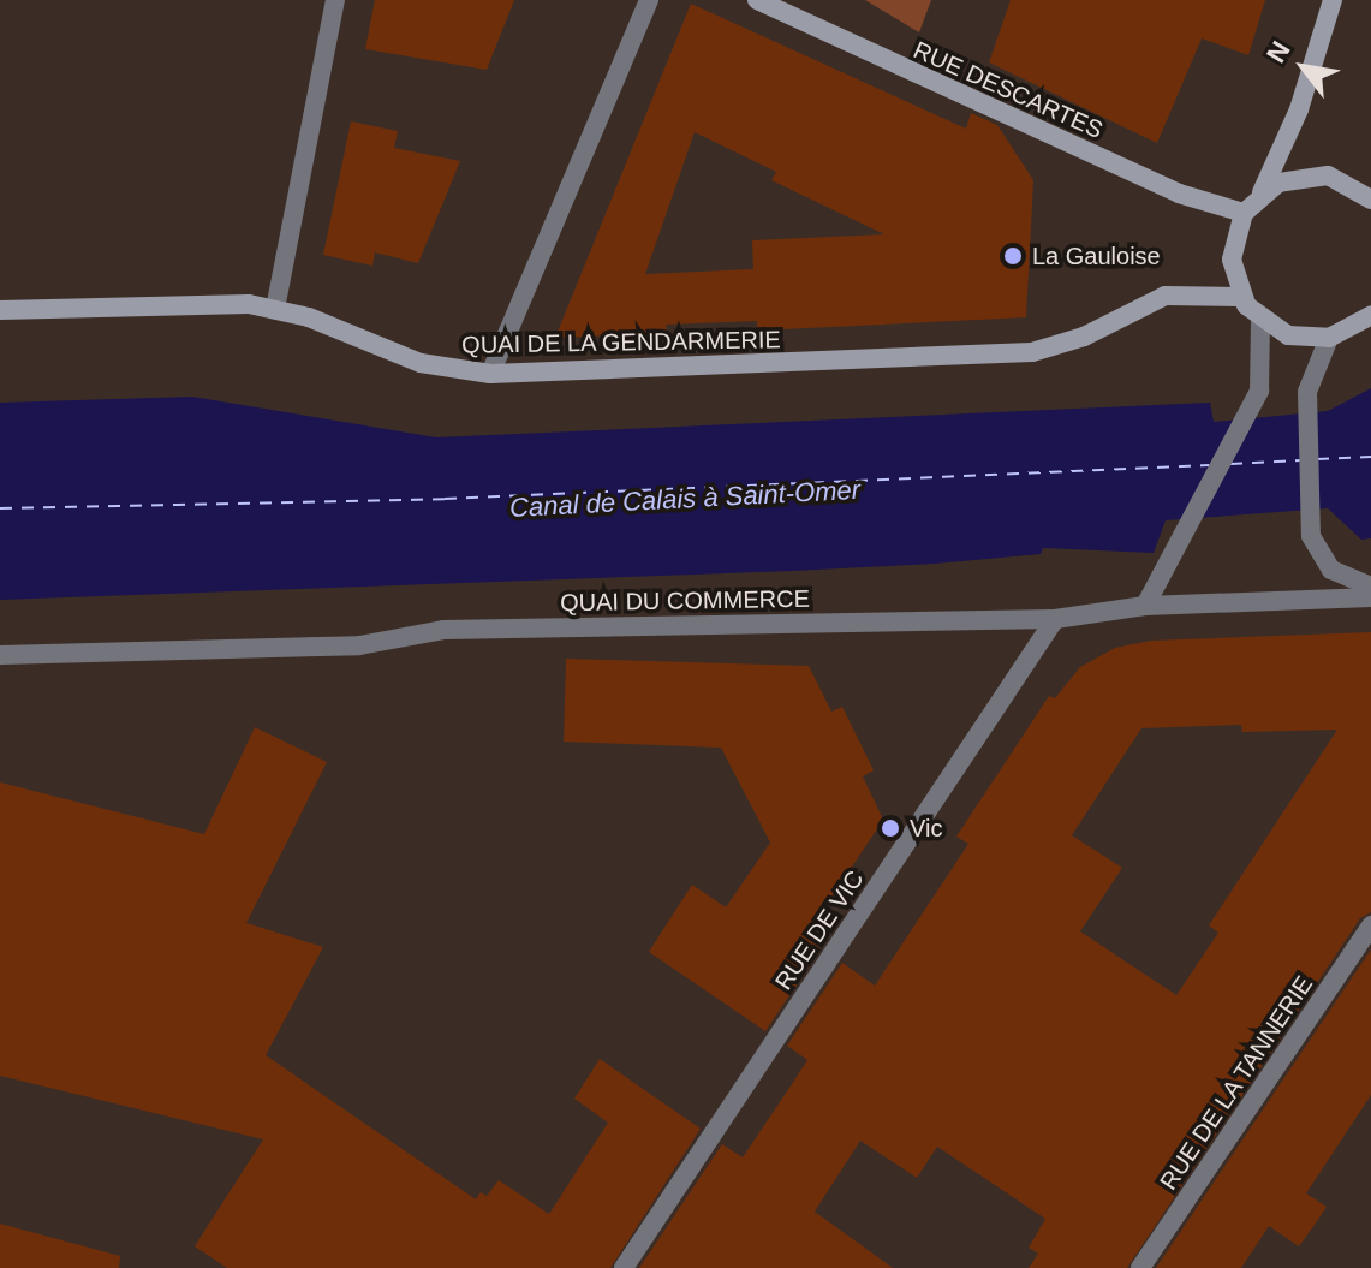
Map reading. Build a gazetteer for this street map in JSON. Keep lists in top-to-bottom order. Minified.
{"streets":{"street":["RUE DESCARTES","QUAI DE LA GENDARMERIE","QUAI DU COMMERCE","RUE DE VIC","RUE DE LA TANNERIE"]},"crossings":[["QUAI DU COMMERCE","RUE DE VIC"]],"water":["Canal de Calais à Saint-Omer"],"places":["La Gauloise","Vic"],"north":"top left"}
